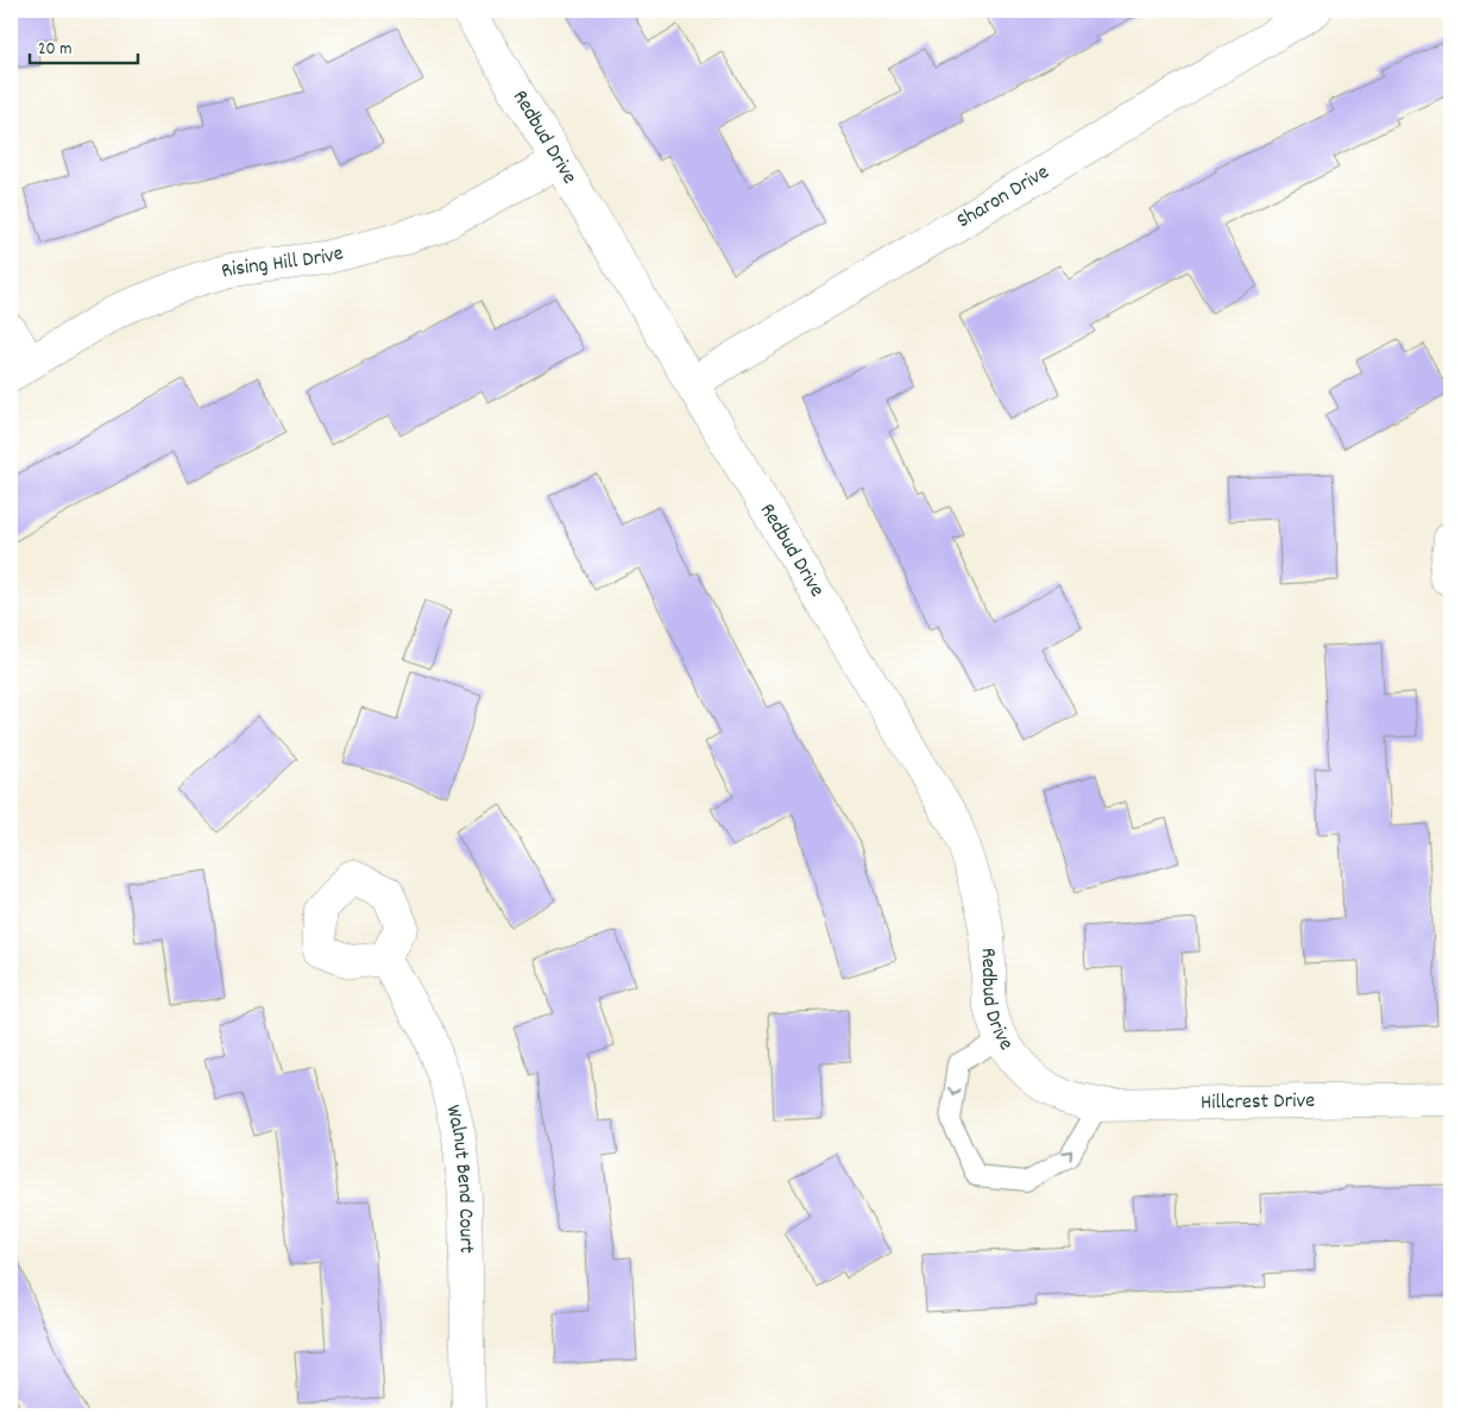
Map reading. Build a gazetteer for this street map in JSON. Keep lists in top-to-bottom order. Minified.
{"streets":{"street":["Redbud Drive","Sharon Drive","Rising Hill Drive","Hillcrest Drive","Walnut Bend Court"]},"crossings":[["Redbud Drive","Sharon Drive"],["Redbud Drive","Rising Hill Drive"],["Redbud Drive","Hillcrest Drive"]],"scale_bar":"20 m"}
